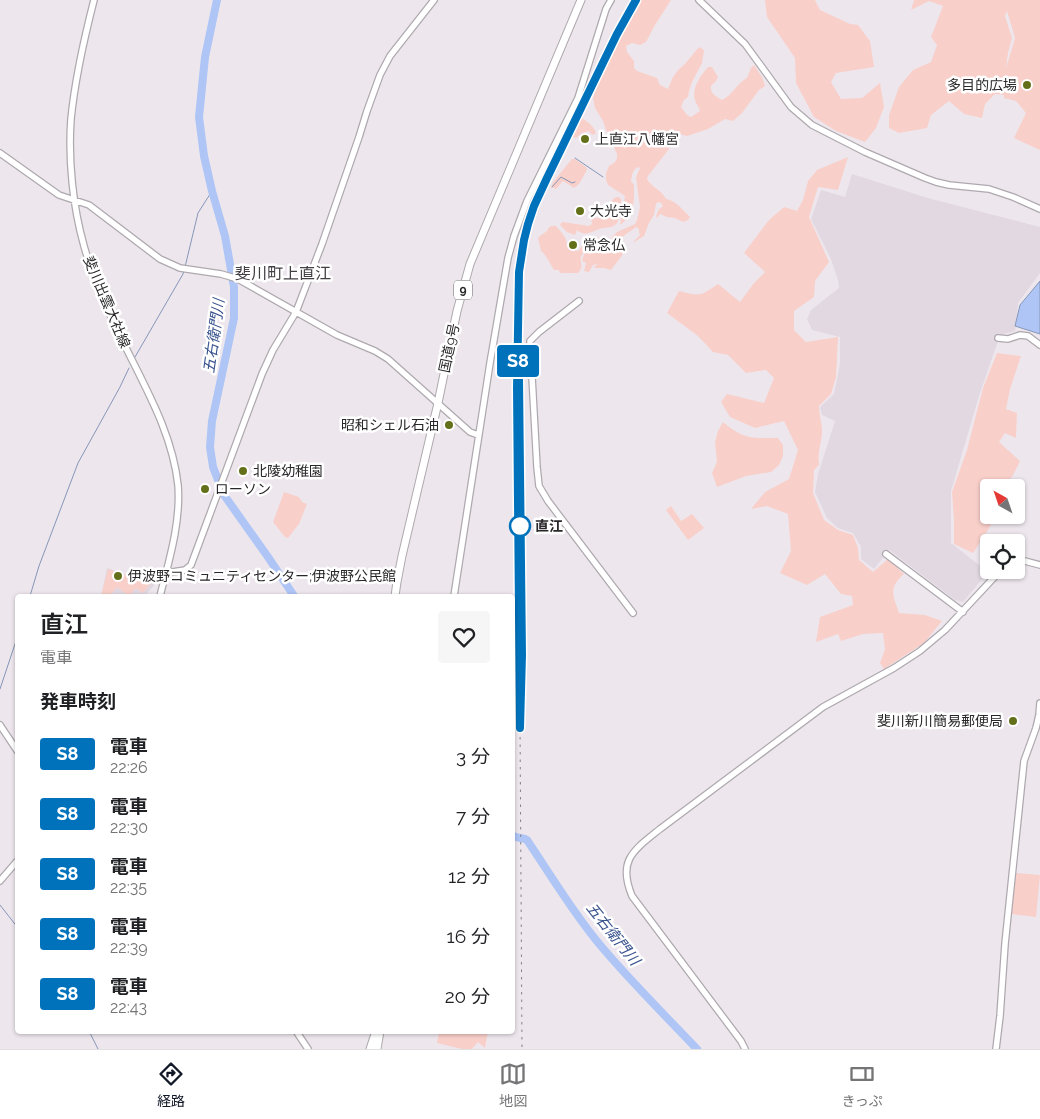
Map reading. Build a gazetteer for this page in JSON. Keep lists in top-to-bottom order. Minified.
{"streets":{"highway":["9","国道9号"],"street":["斐川出雲大社線"]},"districts":["斐川町上直江"],"water":["五右衛門川"],"places":["多目的広場","上直江八幡宮","大光寺","常念仏","昭和シェル石油","北陵幼稚園","ローソン","直江","伊波野コミュニティセンター;伊波野公民館","斐川新川簡易郵便局"],"north":"top left","page":{"on_map":"S8","heading":[["直江","電車"],"発車時刻"],"list":[{"mark":"S8","name":"電車","note":"22:26","value":"3 分"},{"mark":"S8","name":"電車","note":"22:30","value":"7 分"},{"mark":"S8","name":"電車","note":"22:35","value":"12 分"},{"mark":"S8","name":"電車","note":"22:39","value":"16 分"},{"mark":"S8","name":"電車","note":"22:43","value":"20 分"}],"tabs":["経路","地図","きっぷ"]}}
